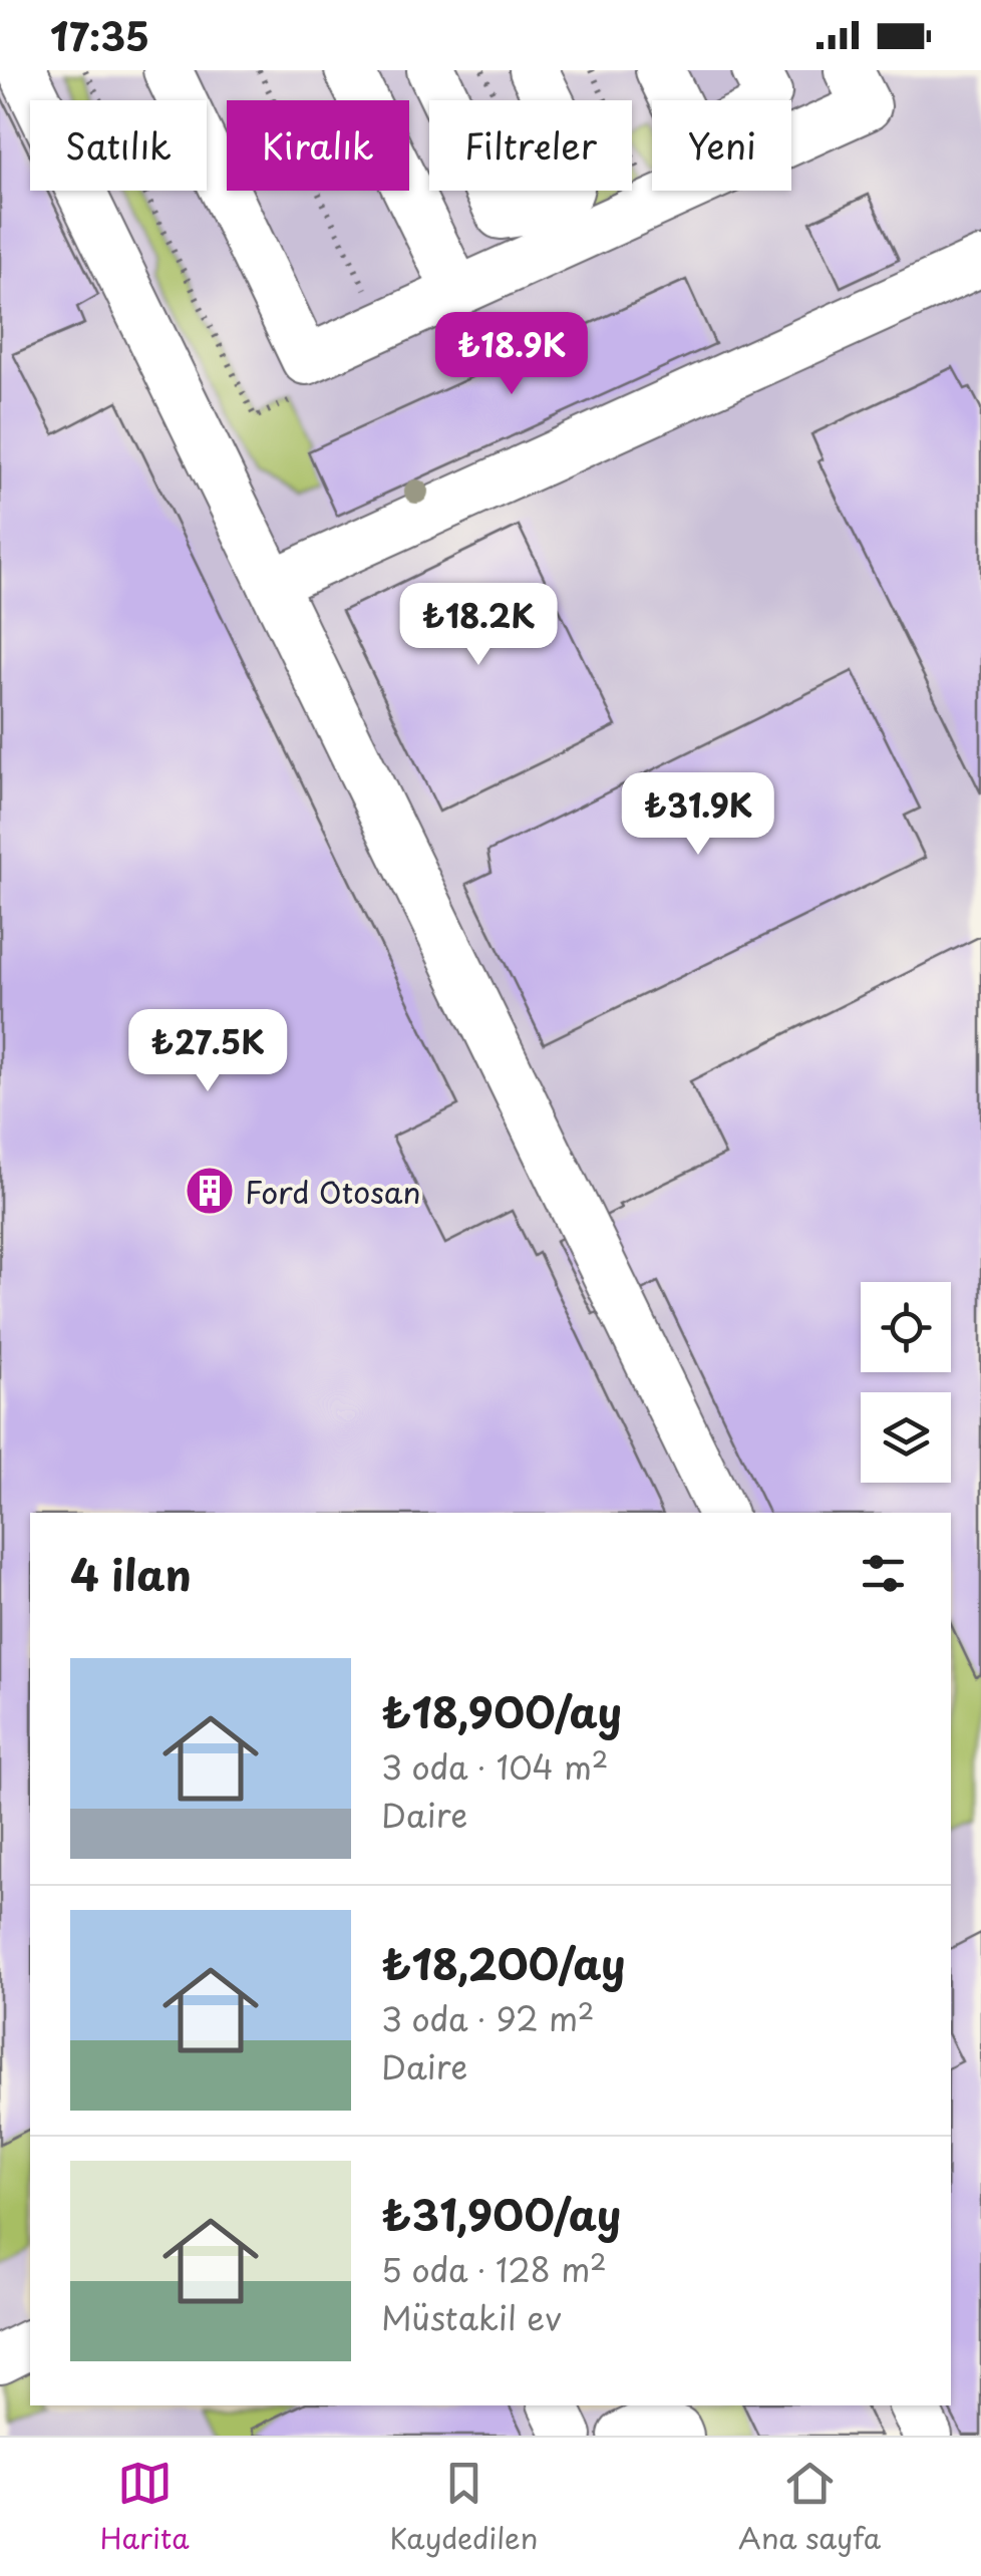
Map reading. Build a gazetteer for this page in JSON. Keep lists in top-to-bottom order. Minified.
{"places":{"building":["Ford Otosan"]},"page":{"status":"17:35","chip":["Satılık","Kiralık","Filtreler","Yeni"],"price":["₺18.9K","₺18.2K","₺31.9K","₺27.5K"],"heading":"4 ilan","list":[{"name":"₺18,900/ay","note":"3 oda · 104 m² · Daire"},{"name":"₺18,200/ay","note":"3 oda · 92 m² · Daire"},{"name":"₺31,900/ay","note":"5 oda · 128 m² · Müstakil ev"}],"tabs":["Harita","Kaydedilen","Ana sayfa"]}}
